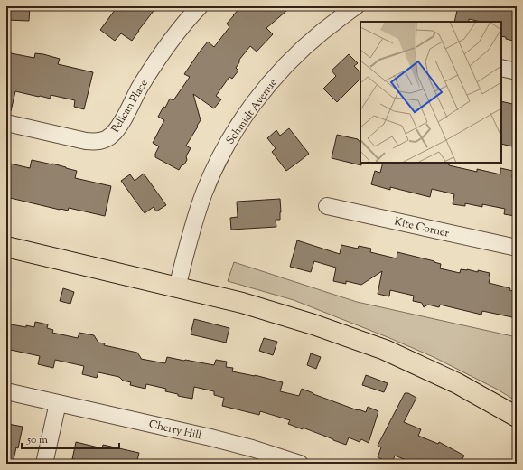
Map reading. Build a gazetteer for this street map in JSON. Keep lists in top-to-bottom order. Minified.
{"streets":{"street":["Pelican Place","Schmidt Avenue","Kite Corner","Cherry Hill"]},"scale_bar":"50 m"}
